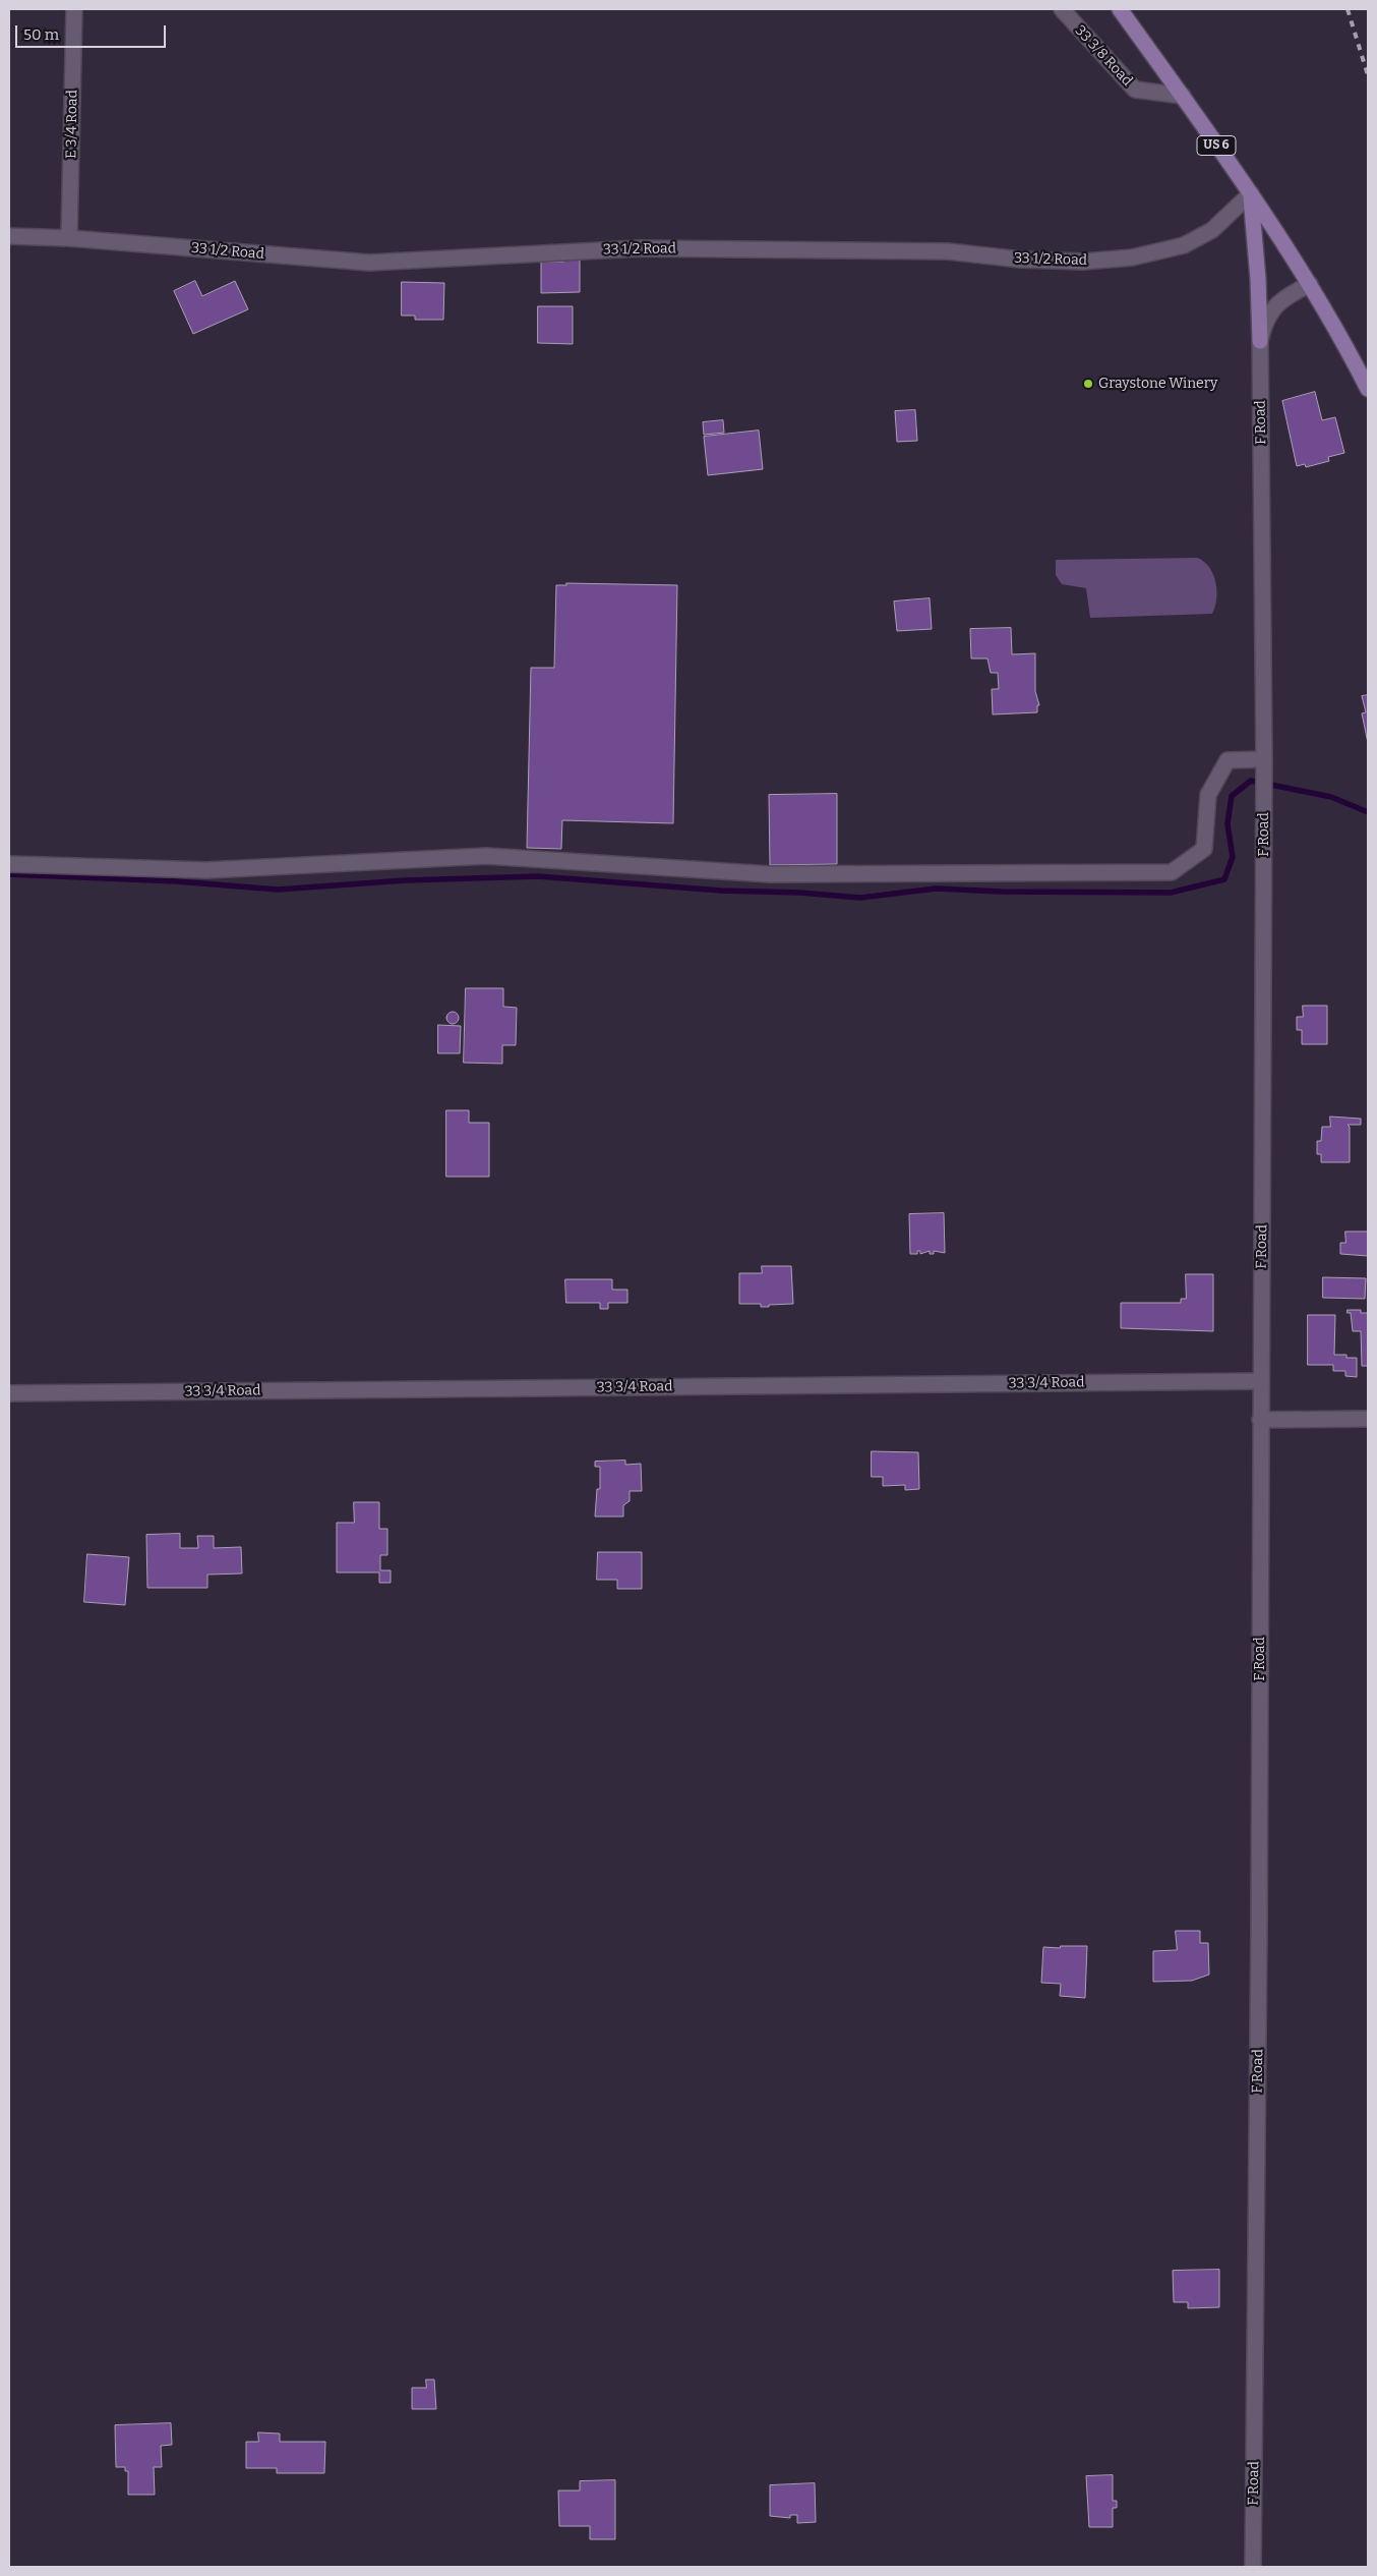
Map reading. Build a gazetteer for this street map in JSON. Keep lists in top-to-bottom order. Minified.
{"streets":{"main road":["US 6"],"street":["33 3/8 Road","E 3/4 Road","33 1/2 Road","F Road","33 3/4 Road"]},"crossings":[["33 3/8 Road","US 6"],["E 3/4 Road","33 1/2 Road"],["US 6","33 1/2 Road"],["US 6","F Road"],["F Road","33 3/4 Road"]],"places":["Graystone Winery"],"scale_bar":"50 m"}
